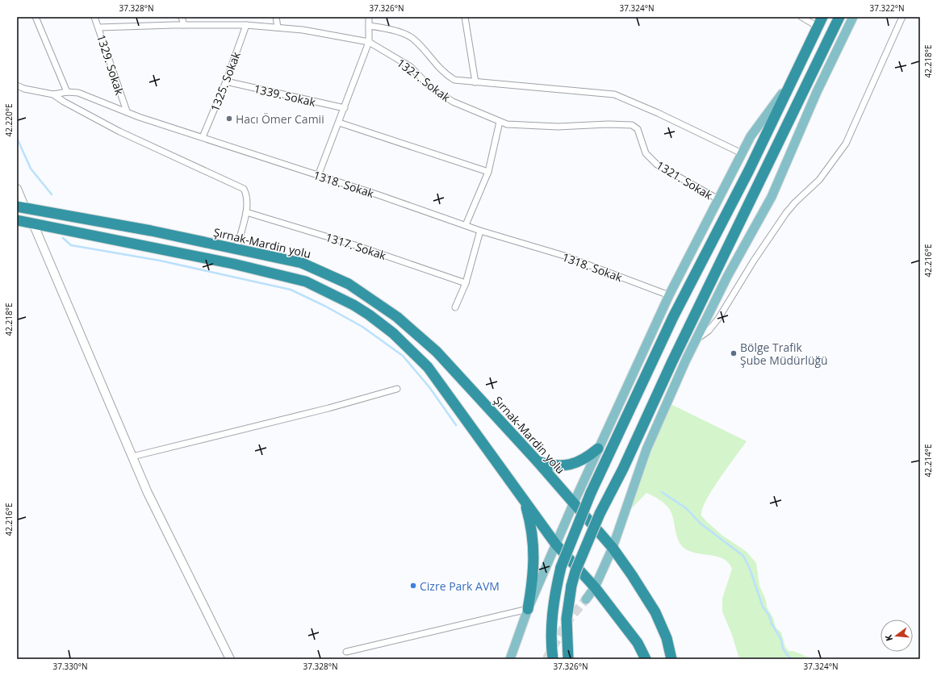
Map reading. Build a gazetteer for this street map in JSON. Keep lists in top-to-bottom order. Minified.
{"streets":{"highway":["Şırnak-Mardin yolu"],"street":["1329. Sokak","1321. Sokak","1325. Sokak","1339. Sokak","1318. Sokak","1317. Sokak"]},"crossings":[["1329. Sokak","1321. Sokak"],["1329. Sokak","1318. Sokak"],["1321. Sokak","1325. Sokak"],["1325. Sokak","1339. Sokak"],["1325. Sokak","1318. Sokak"]],"places":["Hacı Ömer Camii","Bölge Trafik Şube Müdürlüğü","Cizre Park AVM"],"north":"left","coordinates":["37.328°N","37.326°N","37.324°N","37.322°N","42.218°E","42.220°E","42.216°E","42.214°E","37.330°N"]}
